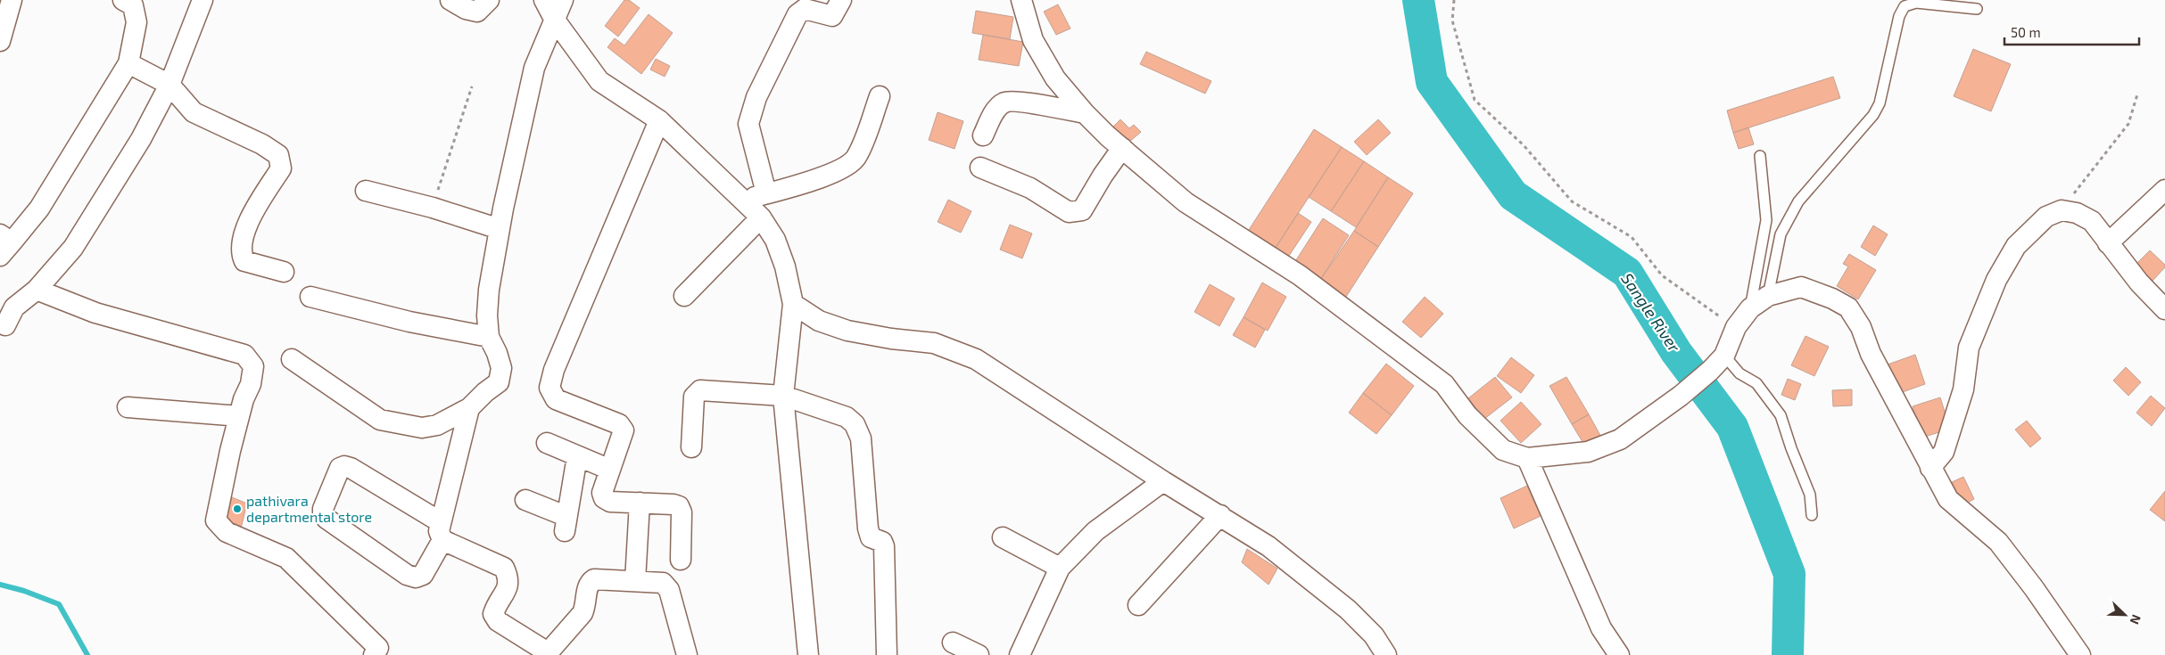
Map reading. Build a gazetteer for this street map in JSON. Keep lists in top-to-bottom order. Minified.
{"water":["Sangle River"],"places":["pathivara departmental store"],"scale_bar":"50 m","north":"bottom right"}
